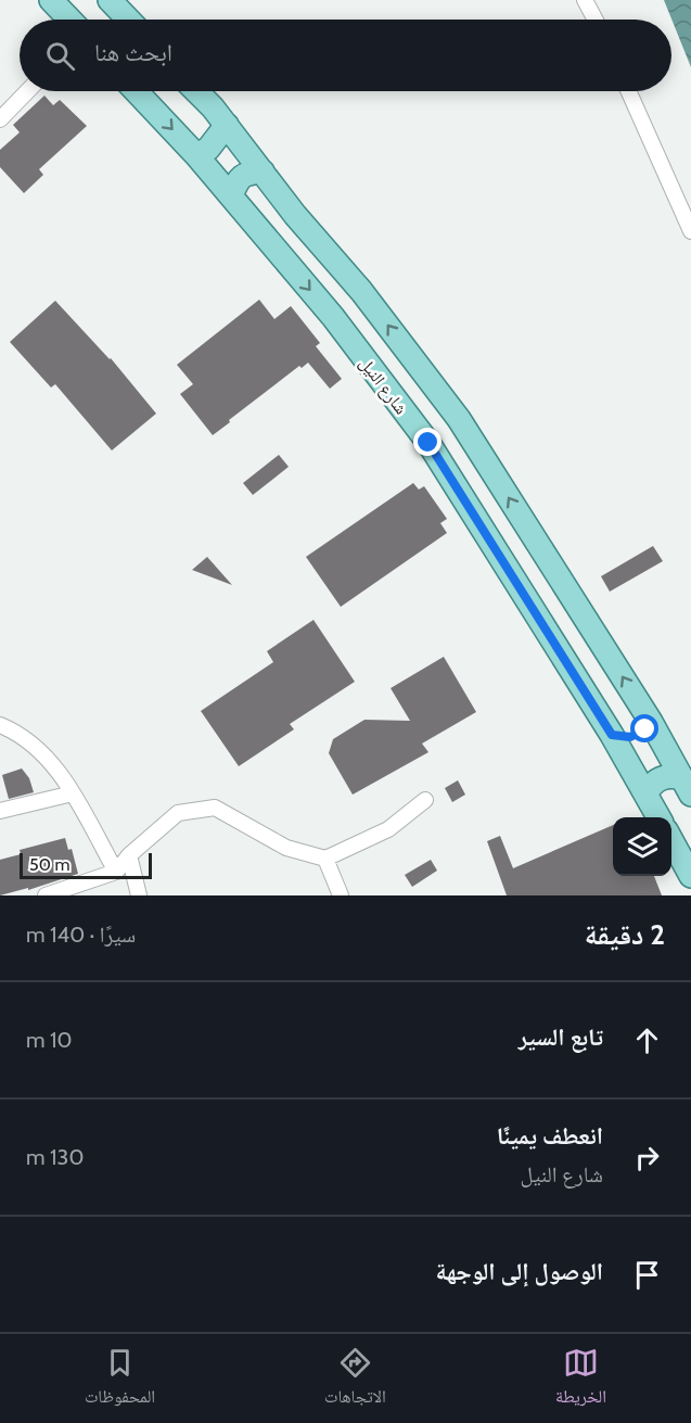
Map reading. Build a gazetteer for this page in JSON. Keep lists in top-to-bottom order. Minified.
{"streets":{"main road":["شارع النيل"]},"scale_bar":"50 m","page":{"search":"ابحث هنا","scale":"50 m","heading":["2 دقيقة","سيرًا · 140 m"],"list":[["تابع السير","10 m"],["انعطف يمينًا","شارع النيل","130 m"],"الوصول إلى الوجهة"],"nav":["الخريطة","الاتجاهات","المحفوظات"]}}
